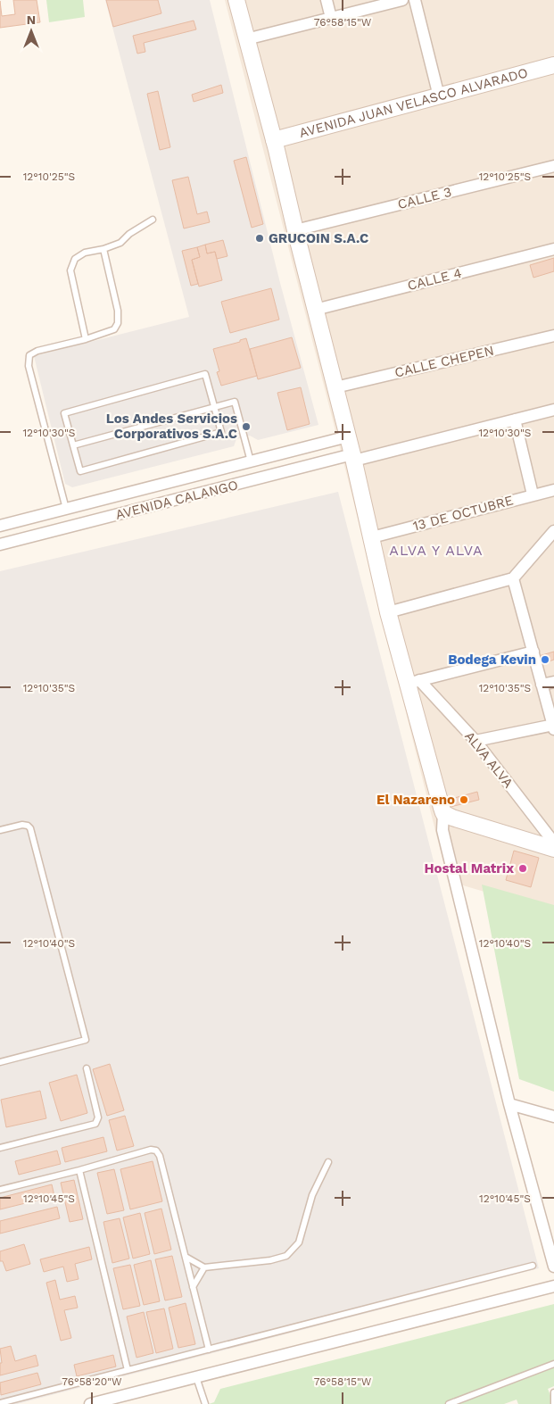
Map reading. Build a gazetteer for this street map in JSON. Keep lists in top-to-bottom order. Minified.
{"streets":{"street":["AVENIDA JUAN VELASCO ALVARADO","CALLE 3","CALLE 4","CALLE CHEPEN","AVENIDA CALANGO","13 DE OCTUBRE","ALVA ALVA"]},"districts":["ALVA Y ALVA"],"places":["GRUCOIN S.A.C","Los Andes Servicios Corporativos S.A.C","Bodega Kevin","El Nazareno","Hostal Matrix"],"north":"top","coordinates":["76°58'15\"W","12°10'25\"S","12°10'30\"S","12°10'35\"S","12°10'40\"S","12°10'45\"S","76°58'20\"W"]}
